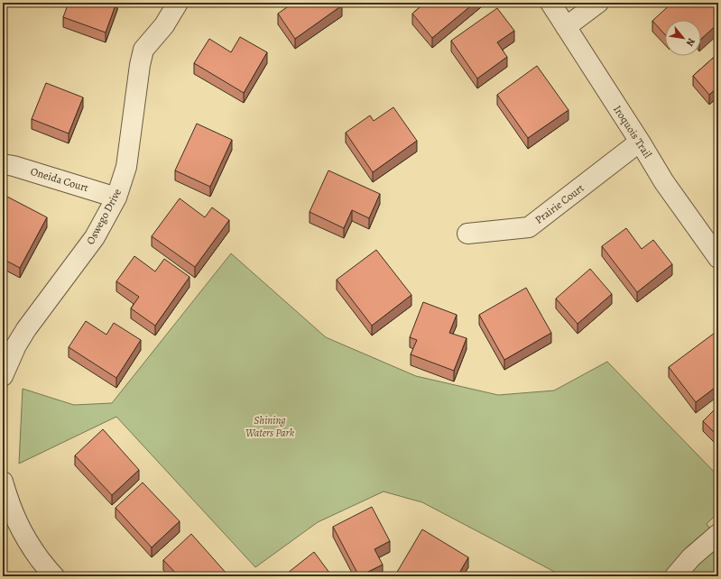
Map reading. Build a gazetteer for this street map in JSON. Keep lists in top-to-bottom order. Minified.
{"streets":{"street":["Iroquois Trail","Oneida Court","Prairie Court","Oswego Drive"]},"crossings":[["Iroquois Trail","Prairie Court"],["Oneida Court","Oswego Drive"]],"parks":["Shining Waters Park"],"north":"bottom right"}
